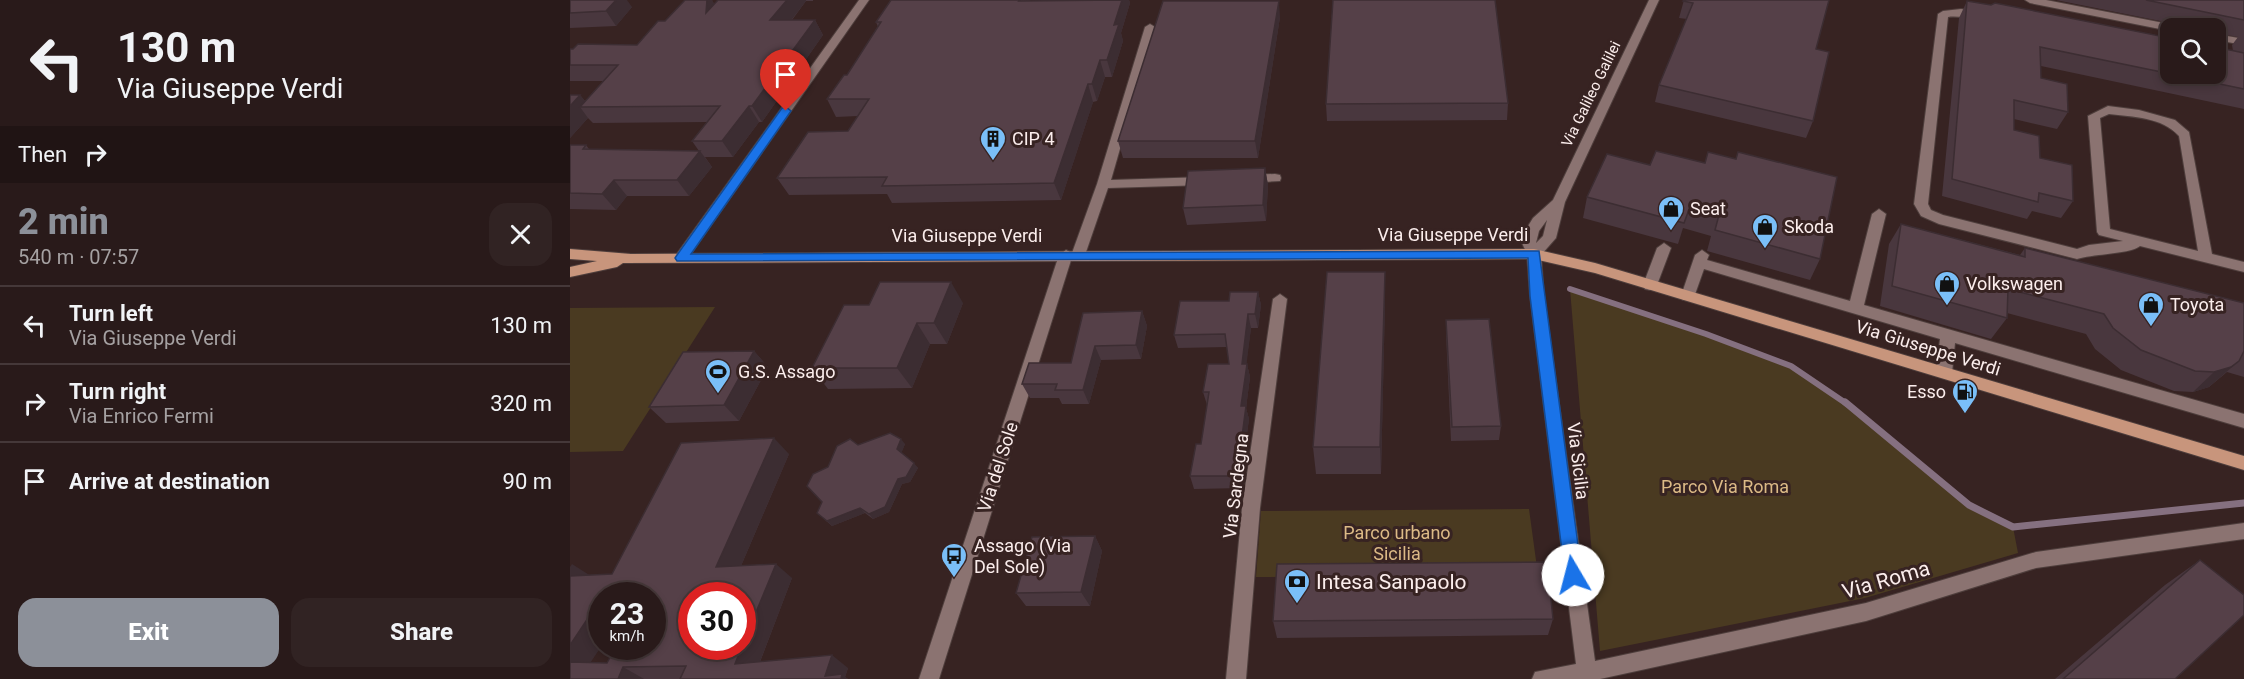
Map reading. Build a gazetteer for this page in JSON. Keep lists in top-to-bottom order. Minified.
{"streets":{"main road":["Via Giuseppe Verdi"],"street":["Via Galileo Galilei","Via Sicilia","Via del Sole","Via Sardegna","Via Roma"]},"crossings":[["Via Galileo Galilei","Via Giuseppe Verdi"],["Via Galileo Galilei","Via Sicilia"],["Via Giuseppe Verdi","Via Sicilia"],["Via Giuseppe Verdi","Via del Sole"],["Via Sicilia","Via Roma"]],"parks":["Parco Via Roma","Parco urbano Sicilia"],"places":{"building":["CIP 4"],"shop":["Seat","Skoda","Volkswagen","Toyota"],"sports":["G.S. Assago"],"fuel station":["Esso"],"bus stop":["Assago (Via Del Sole)"],"bank":["Intesa Sanpaolo"]},"page":{"turn":["130 m","Via Giuseppe Verdi"],"then":"Then","heading":["2 min","540 m · 07:57"],"list":[{"name":"Turn left","note":"Via Giuseppe Verdi","value":"130 m"},{"name":"Turn right","note":"Via Enrico Fermi","value":"320 m"},{"name":"Arrive at destination","value":"90 m"}],"speed":"23 km/h","limit":"30","buttons":["Exit","Share"]}}
